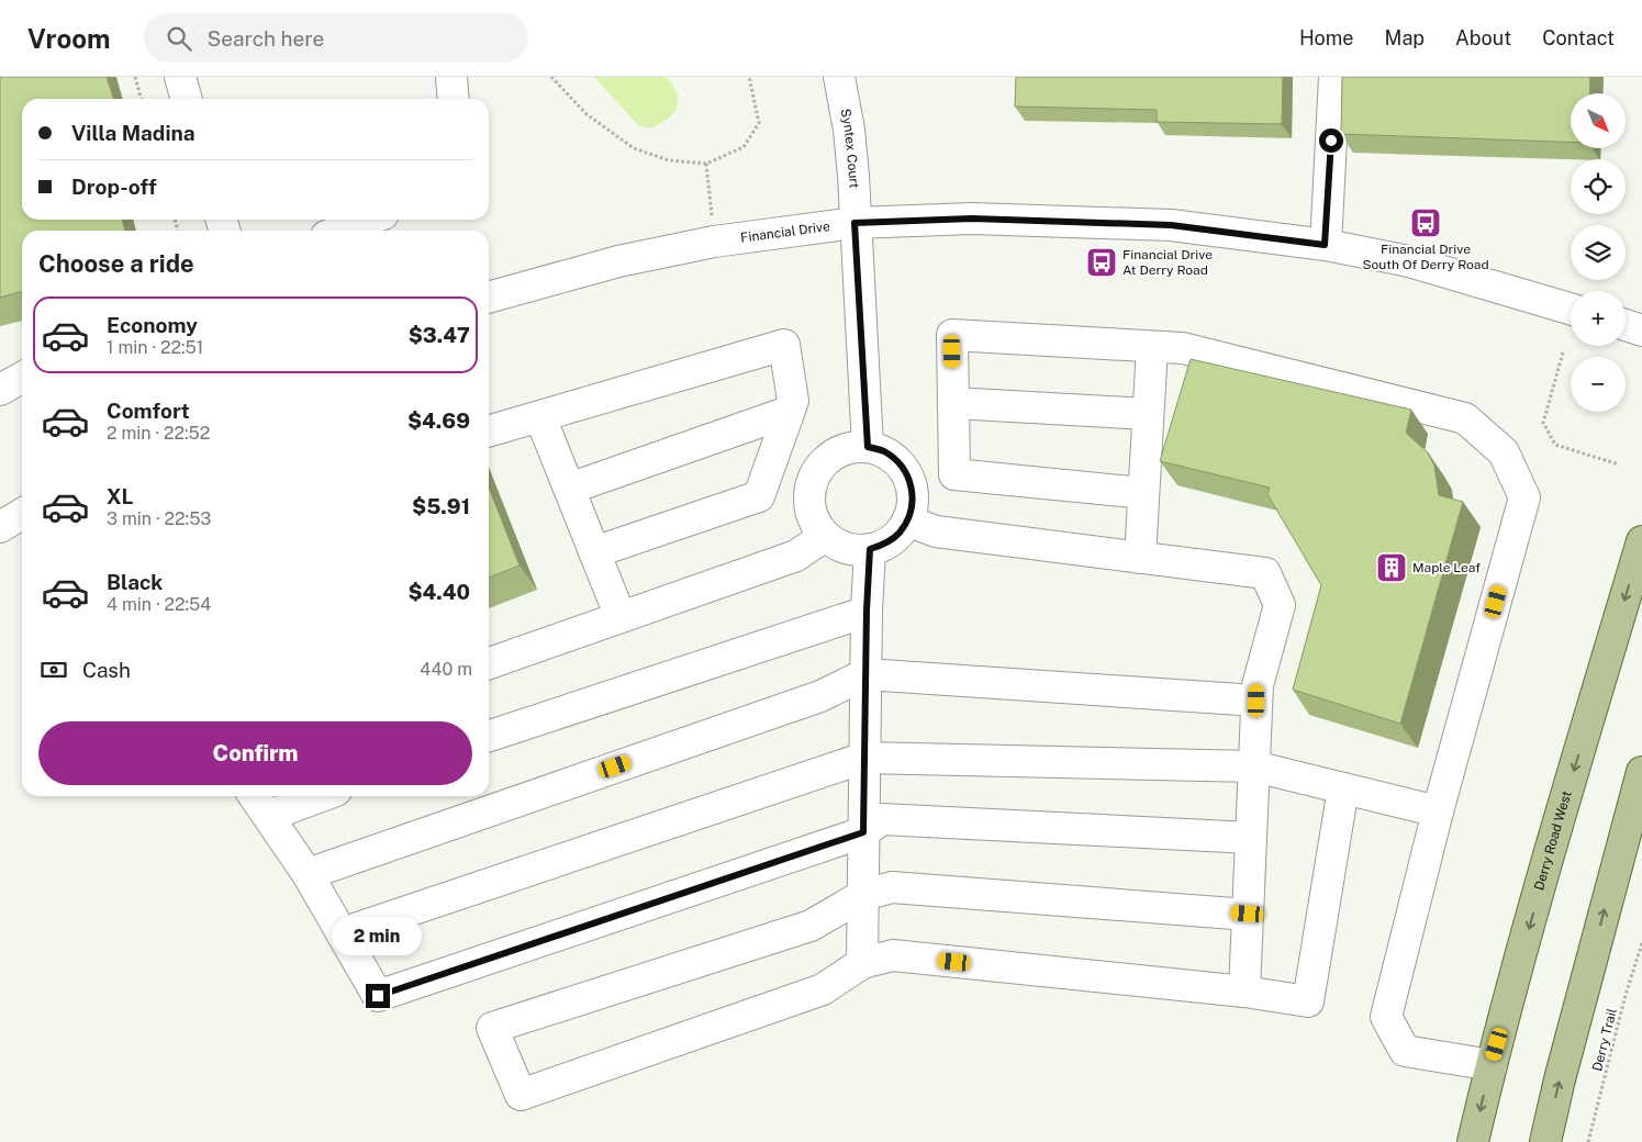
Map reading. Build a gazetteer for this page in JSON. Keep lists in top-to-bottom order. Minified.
{"streets":{"main road":["Derry Road West"],"street":["Syntex Court","Financial Drive"],"path":["Derry Trail"]},"crossings":[["Syntex Court","Financial Drive"]],"places":{"bus stop":["Financial Drive South Of Derry Road","Financial Drive At Derry Road"],"building":["Maple Leaf"]},"north":"bottom right","page":{"header":"Vroom","search":"Search here","nav":["Home","Map","About","Contact"],"map_buttons":["+","−"],"banner":["Villa Madina","Drop-off"],"heading":"Choose a ride","list":[{"name":"Economy","note":"1 min · 22:51","value":"$3.47"},{"name":"Comfort","note":"2 min · 22:52","value":"$4.69"},{"name":"XL","note":"3 min · 22:53","value":"$5.91"},{"name":"Black","note":"4 min · 22:54","value":"$4.40"}],"pay":["Cash","440 m"],"buttons":"Confirm","bubble":"2 min"}}
